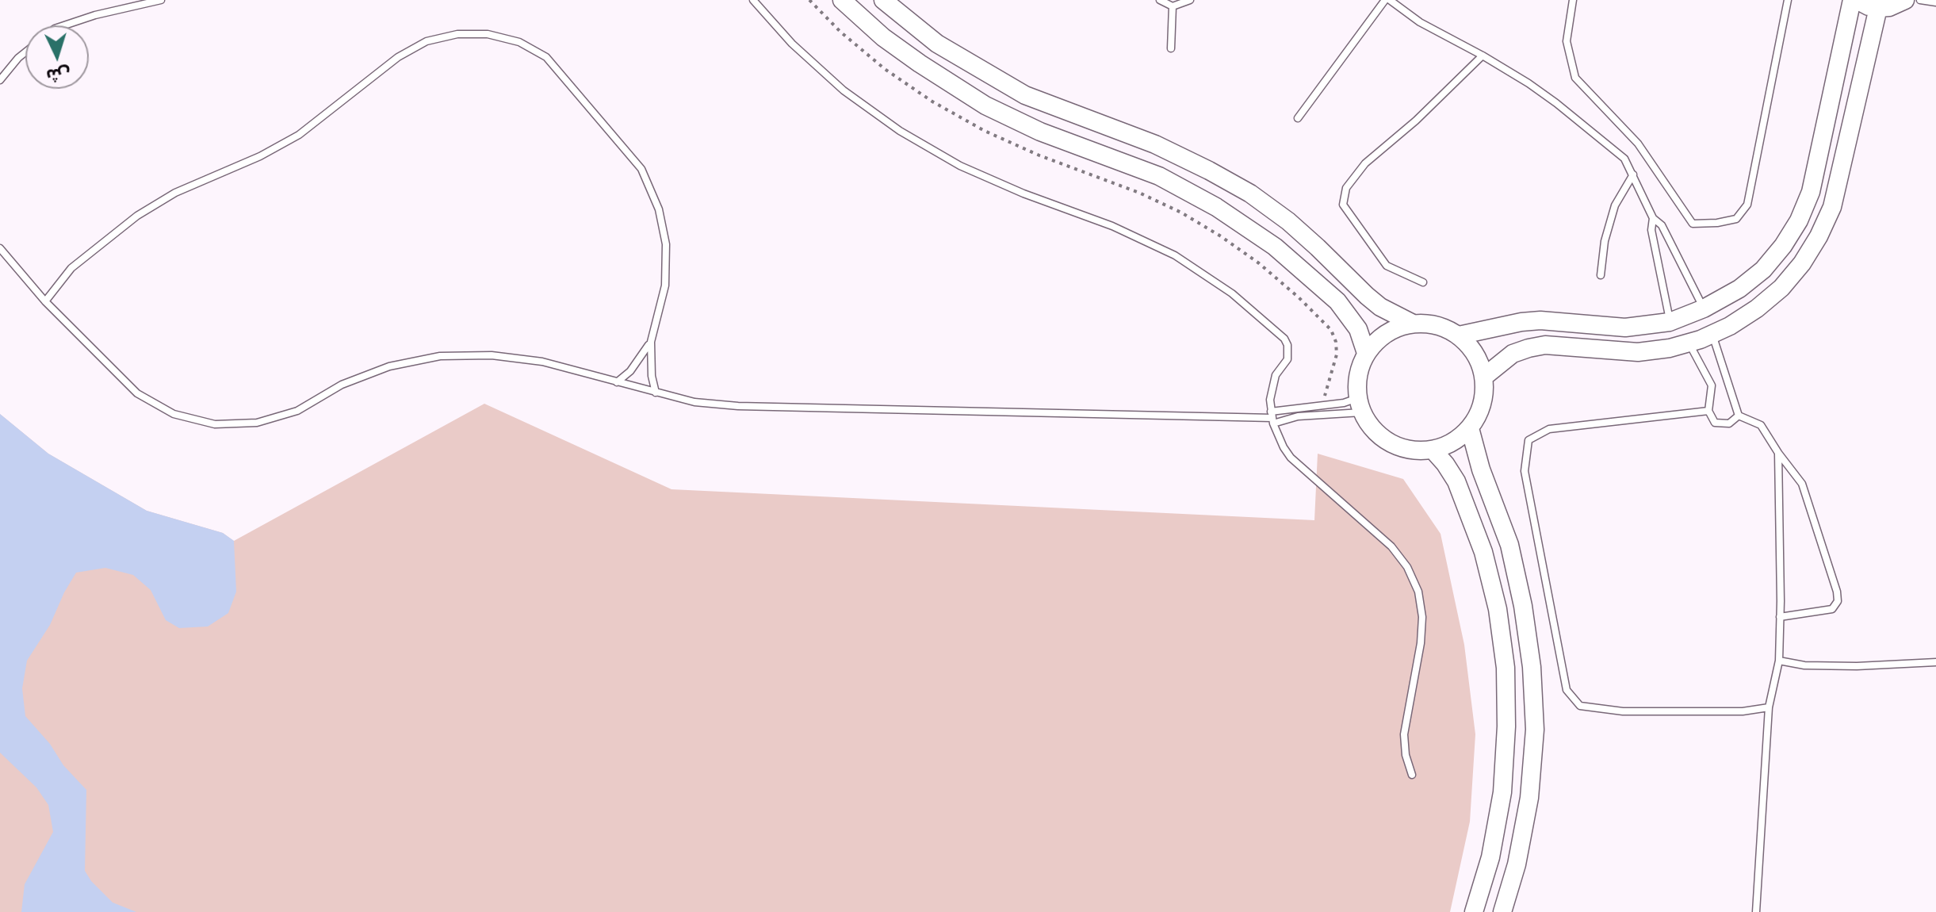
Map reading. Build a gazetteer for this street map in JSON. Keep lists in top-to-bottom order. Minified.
{"north":"bottom"}
